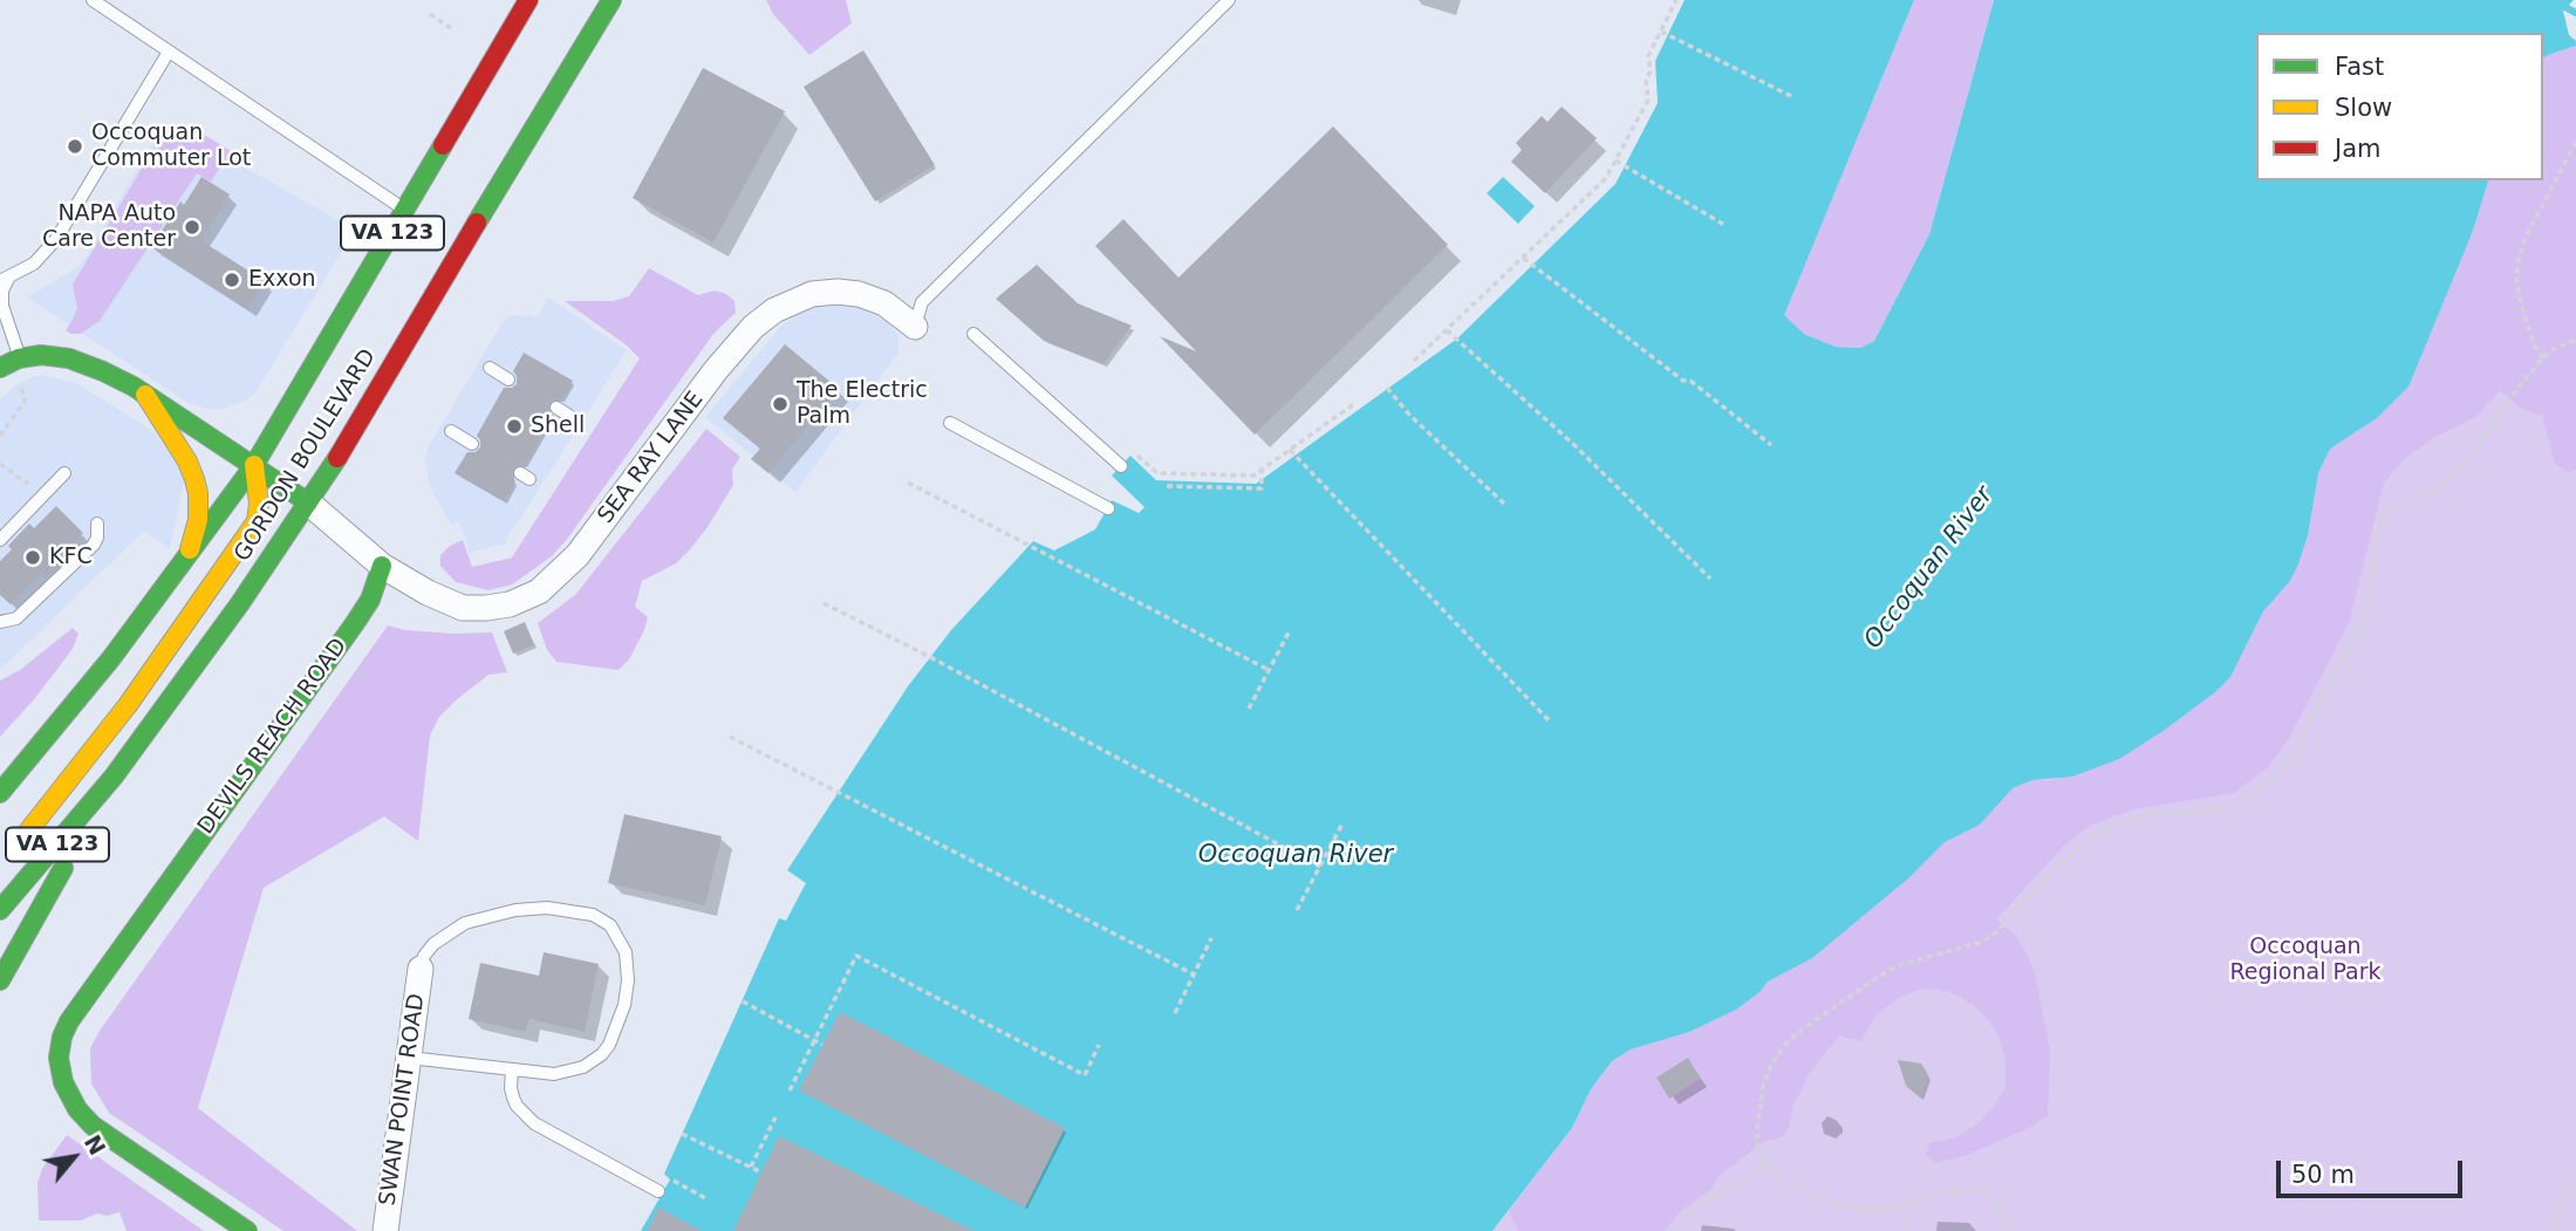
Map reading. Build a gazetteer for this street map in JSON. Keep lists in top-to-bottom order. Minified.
{"streets":{"main road":["VA 123","GORDON BOULEVARD","DEVILS REACH ROAD"],"street":["SEA RAY LANE","SWAN POINT ROAD"]},"crossings":[["SEA RAY LANE","DEVILS REACH ROAD"]],"water":["Occoquan River"],"parks":["Occoquan Regional Park"],"places":["Occoquan Commuter Lot","NAPA Auto Care Center","Exxon","The Electric Palm","Shell","KFC"],"legend":["Fast","Slow","Jam"],"scale_bar":"50 m","north":"top right"}
